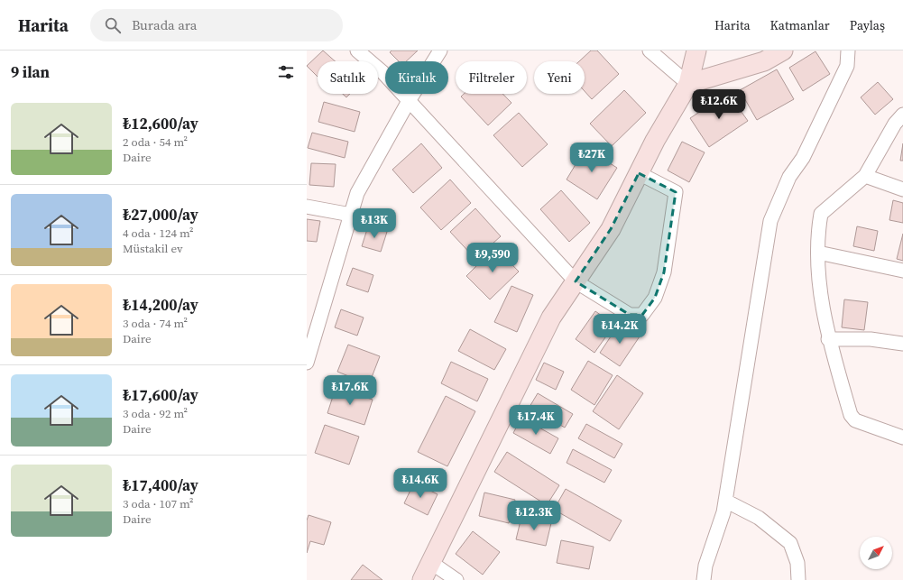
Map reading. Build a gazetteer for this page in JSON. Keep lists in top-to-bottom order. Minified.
{"north":"top right","page":{"header":"Harita","search":"Burada ara","nav":["Harita","Katmanlar","Paylaş"],"heading":"9 ilan","chip":["Satılık","Kiralık","Filtreler","Yeni"],"price":["₺12.6K","₺27K","₺13K","₺9,590","₺14.2K","₺17.6K","₺17.4K","₺14.6K","₺12.3K"],"list":[{"name":"₺12,600/ay","note":"2 oda · 54 m² · Daire"},{"name":"₺27,000/ay","note":"4 oda · 124 m² · Müstakil ev"},{"name":"₺14,200/ay","note":"3 oda · 74 m² · Daire"},{"name":"₺17,600/ay","note":"3 oda · 92 m² · Daire"},{"name":"₺17,400/ay","note":"3 oda · 107 m² · Daire"}]}}
